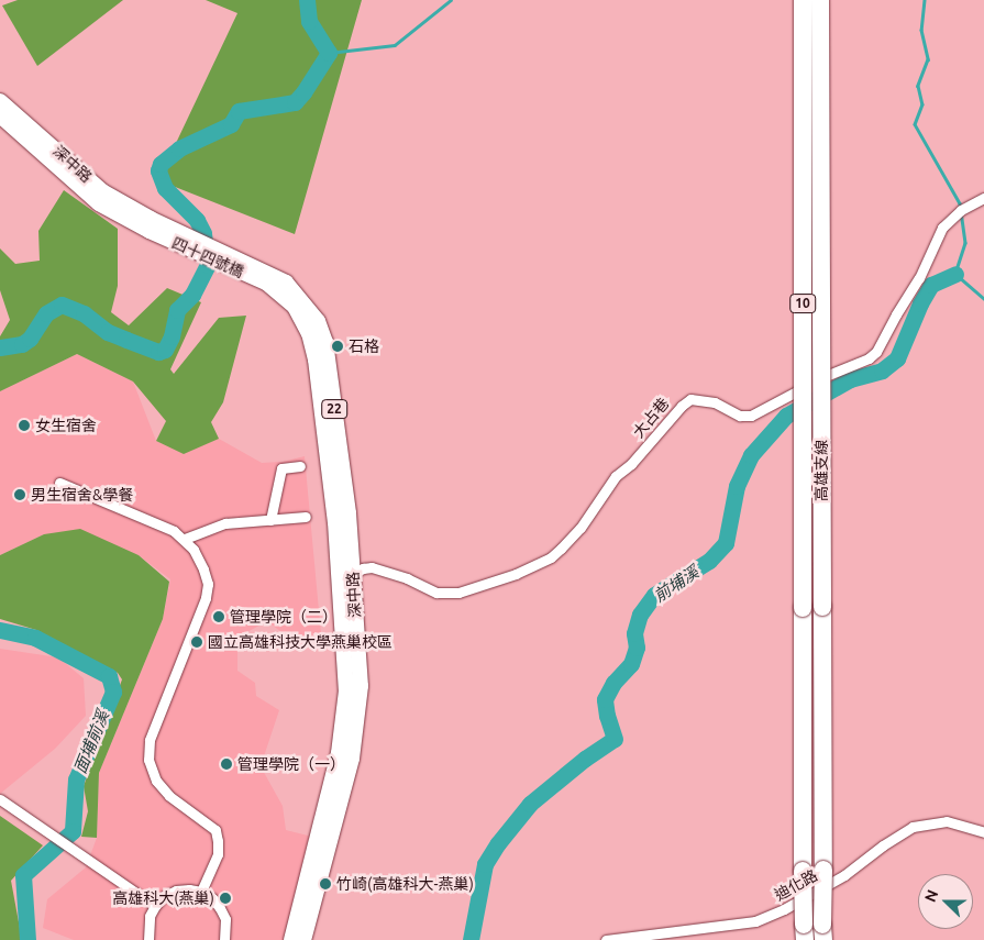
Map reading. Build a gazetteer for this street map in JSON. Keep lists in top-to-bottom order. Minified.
{"streets":{"highway":["10","高雄支線"],"main road":["深中路","四十四號橋","22"],"street":["大占巷","迪化路"]},"crossings":[["深中路","四十四號橋"],["深中路","大占巷"]],"water":["前埔溪","面埔前溪"],"places":["石格","女生宿舍","男生宿舍&學餐","管理學院（二）","國立高雄科技大學燕巢校區","管理學院（一）","竹崎(高雄科大-燕巢)","高雄科大(燕巢)"],"north":"left"}
